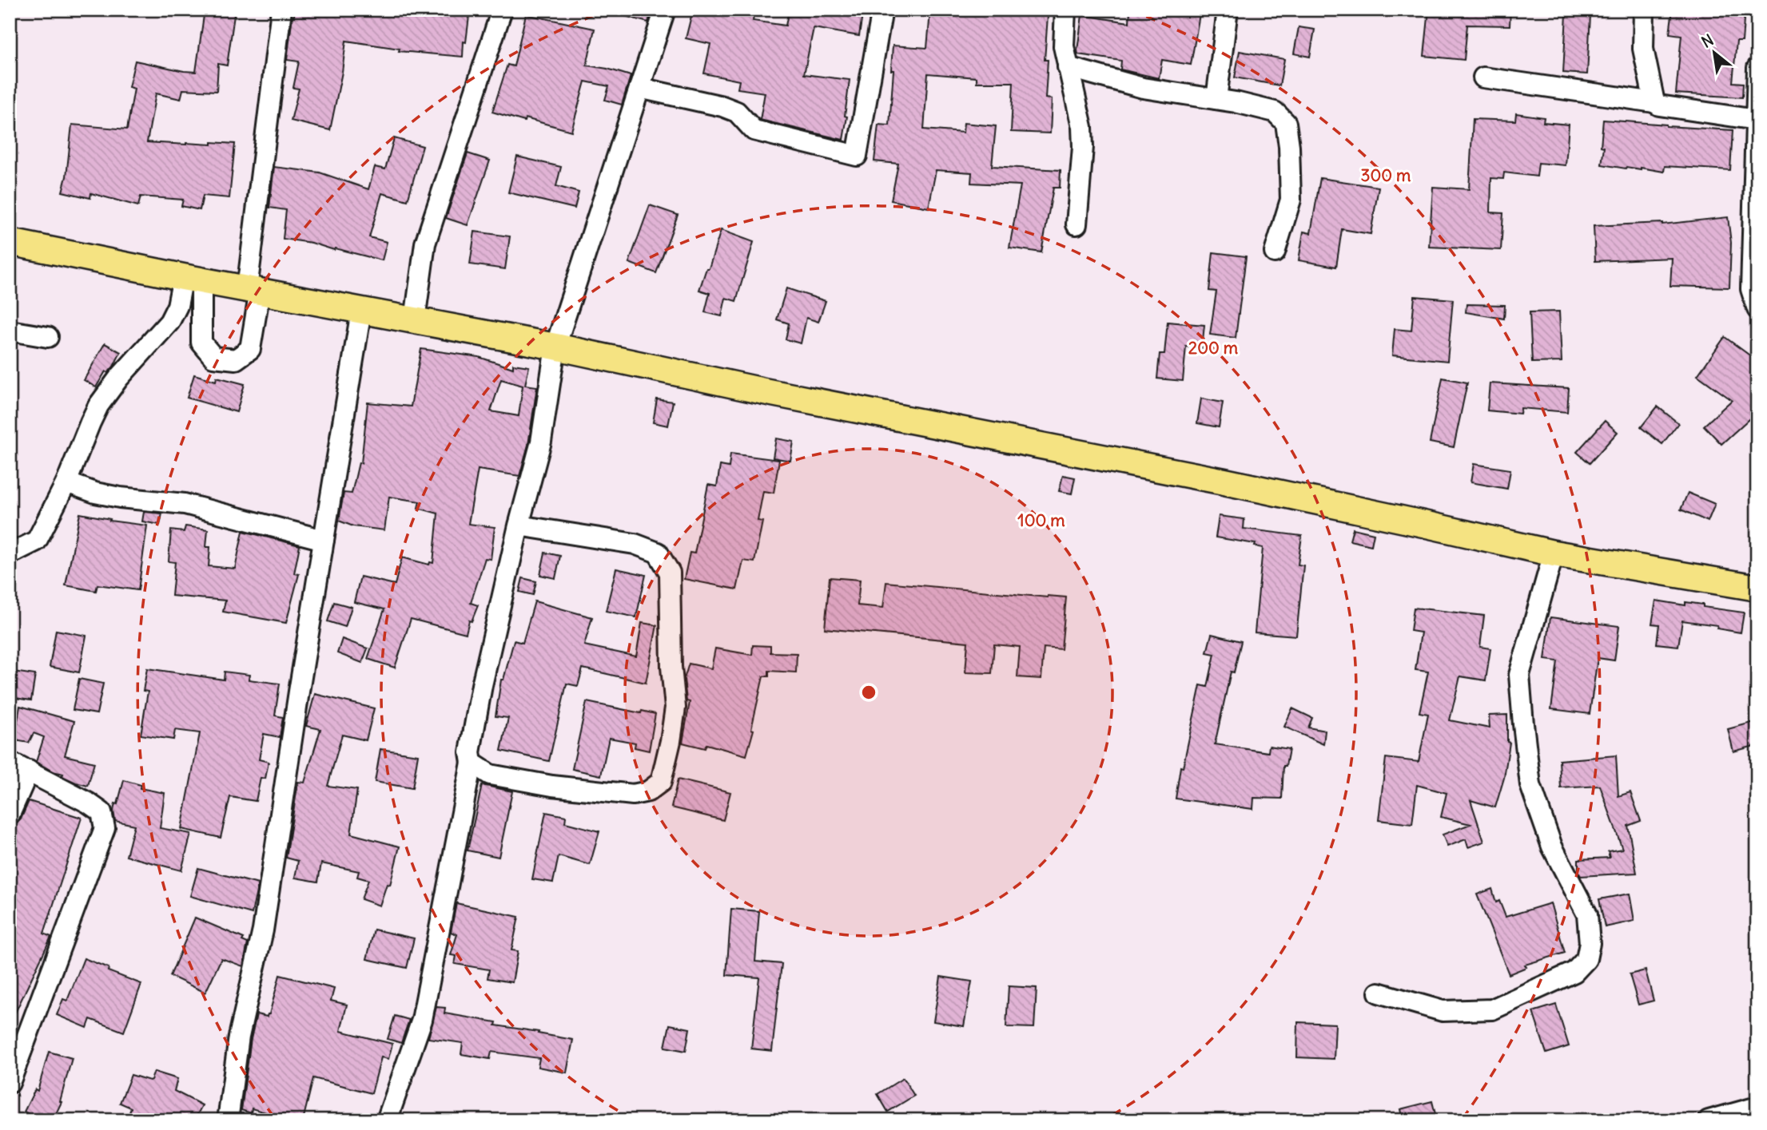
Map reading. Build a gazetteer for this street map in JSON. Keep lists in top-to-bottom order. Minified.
{"north":"top left","rings":["300 m","200 m","100 m"]}
